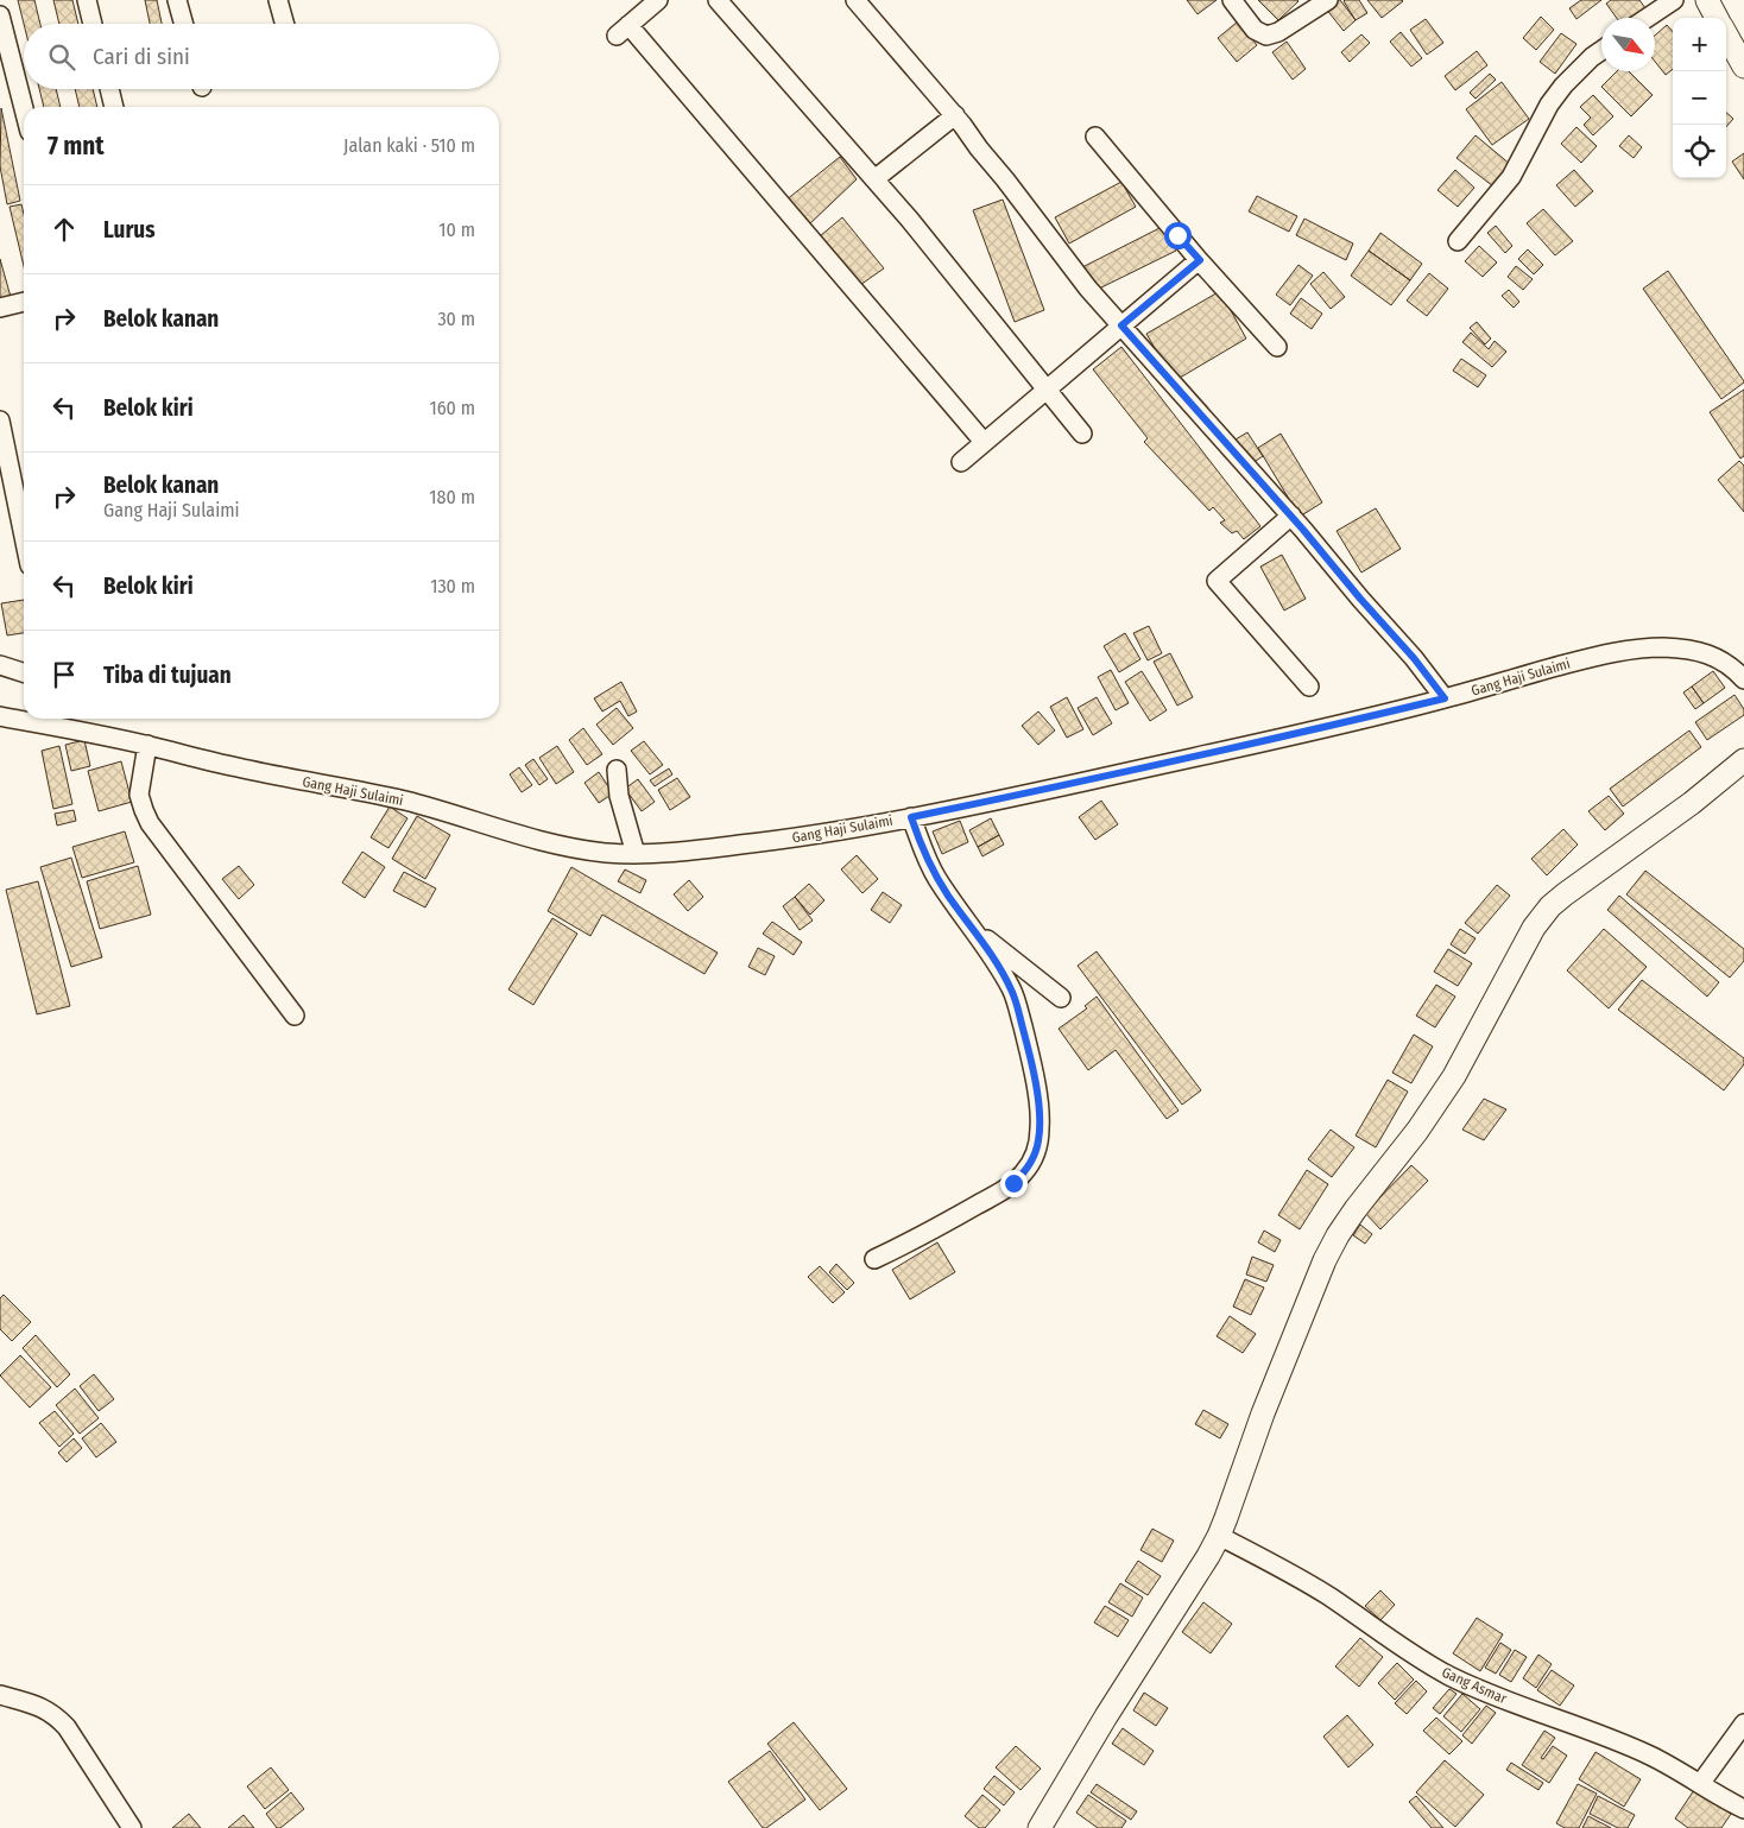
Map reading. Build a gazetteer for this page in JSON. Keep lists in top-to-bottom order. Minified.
{"streets":{"street":["Gang Haji Sulaimi","Gang Asmar"]},"north":"bottom right","page":{"map_buttons":["+","−"],"search":"Cari di sini","heading":["7 mnt","Jalan kaki · 510 m"],"list":[["Lurus","10 m"],["Belok kanan","30 m"],["Belok kiri","160 m"],["Belok kanan","Gang Haji Sulaimi","180 m"],["Belok kiri","130 m"],"Tiba di tujuan"]}}
